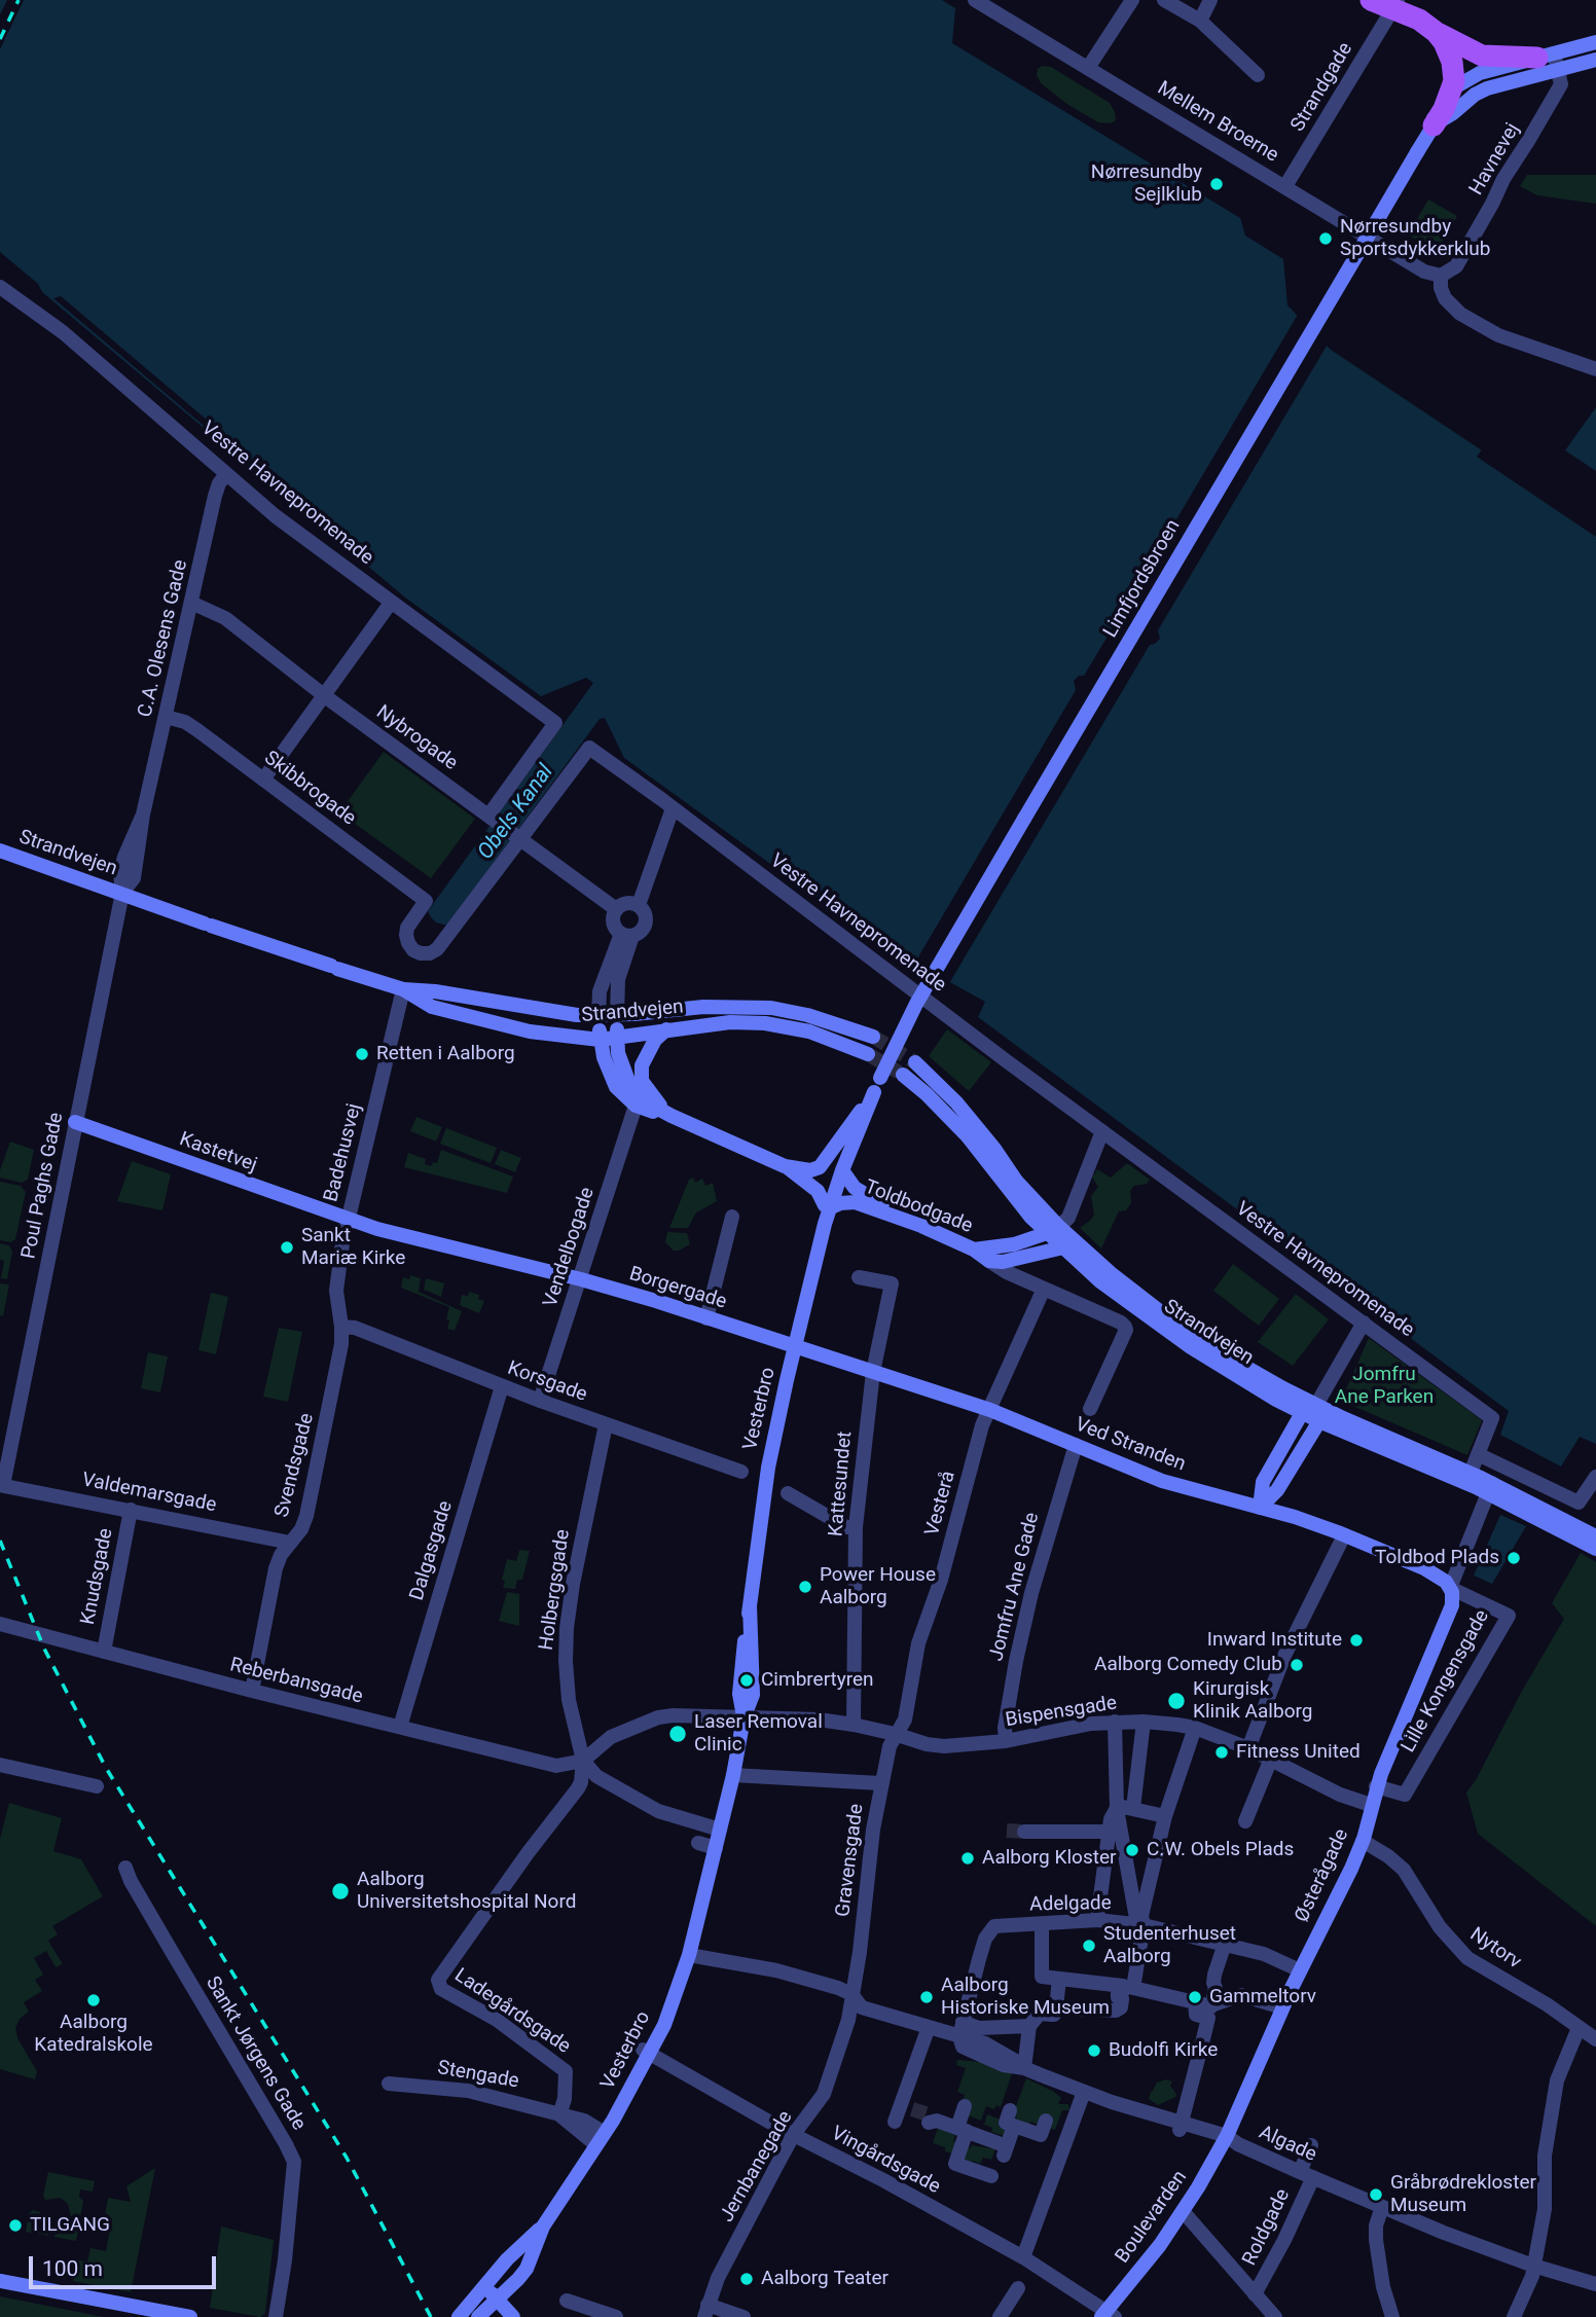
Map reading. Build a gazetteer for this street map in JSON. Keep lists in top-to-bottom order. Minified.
{"streets":{"street":["Strandgade","Mellem Broerne","Havnevej","Vestre Havnepromenade","Limfjordsbroen","C.A. Olesens Gade","Nybrogade","Skibbrogade","Strandvejen","Kastetvej","Badehusvej","Poul Paghs Gade","Toldbodgade","Vendelbogade","Borgergade","Korsgade","Vesterbro","Ved Stranden","Svendsgade","Kattesundet","Valdemarsgade","Vesterå","Dalgasgade","Knudsgade","Jomfru Ane Gade","Holbergsgade","Reberbansgade","Lille Kongensgade","Bispensgade","Gravensgade","Østerågade","Adelgade","Nytorv","Ladegårdsgade","Sankt Jørgens Gade","Stengade","Algade","Vingårdsgade","Jernbanegade","Boulevarden","Roldgade"]},"crossings":[["Strandgade","Mellem Broerne"],["Mellem Broerne","Havnevej"],["Vestre Havnepromenade","C.A. Olesens Gade"],["Vestre Havnepromenade","Nybrogade"],["Vestre Havnepromenade","Skibbrogade"],["Limfjordsbroen","Vesterbro"],["C.A. Olesens Gade","Nybrogade"],["C.A. Olesens Gade","Skibbrogade"],["C.A. Olesens Gade","Strandvejen"],["C.A. Olesens Gade","Poul Paghs Gade"],["Nybrogade","Skibbrogade"],["Strandvejen","Badehusvej"],["Strandvejen","Poul Paghs Gade"],["Kastetvej","Badehusvej"],["Kastetvej","Poul Paghs Gade"],["Kastetvej","Borgergade"],["Badehusvej","Borgergade"],["Badehusvej","Korsgade"],["Badehusvej","Svendsgade"],["Poul Paghs Gade","Valdemarsgade"],["Toldbodgade","Vesterbro"],["Toldbodgade","Ved Stranden"],["Toldbodgade","Vesterå"],["Vendelbogade","Borgergade"],["Vendelbogade","Korsgade"],["Borgergade","Vesterbro"],["Borgergade","Ved Stranden"],["Borgergade","Kattesundet"],["Borgergade","Vesterå"],["Korsgade","Svendsgade"],["Korsgade","Dalgasgade"],["Korsgade","Holbergsgade"],["Vesterbro","Bispensgade"],["Vesterbro","Stengade"],["Vesterbro","Algade"],["Vesterbro","Vingårdsgade"],["Ved Stranden","Vesterå"],["Ved Stranden","Jomfru Ane Gade"],["Ved Stranden","Lille Kongensgade"],["Ved Stranden","Østerågade"],["Svendsgade","Valdemarsgade"],["Svendsgade","Reberbansgade"],["Kattesundet","Bispensgade"],["Valdemarsgade","Knudsgade"],["Vesterå","Bispensgade"],["Vesterå","Gravensgade"],["Dalgasgade","Reberbansgade"],["Knudsgade","Reberbansgade"],["Jomfru Ane Gade","Bispensgade"],["Holbergsgade","Reberbansgade"],["Holbergsgade","Bispensgade"],["Holbergsgade","Ladegårdsgade"],["Reberbansgade","Bispensgade"],["Reberbansgade","Ladegårdsgade"],["Lille Kongensgade","Østerågade"],["Bispensgade","Gravensgade"],["Bispensgade","Østerågade"],["Bispensgade","Ladegårdsgade"],["Gravensgade","Algade"],["Gravensgade","Jernbanegade"],["Østerågade","Adelgade"],["Østerågade","Nytorv"],["Østerågade","Algade"],["Østerågade","Boulevarden"],["Adelgade","Algade"],["Ladegårdsgade","Stengade"],["Algade","Jernbanegade"],["Algade","Boulevarden"],["Algade","Roldgade"],["Vingårdsgade","Jernbanegade"],["Vingårdsgade","Boulevarden"]],"water":["Obels Kanal"],"parks":["Jomfru Ane Parken"],"places":["Nørresundby Sejlklub","Nørresundby Sportsdykkerklub","Retten i Aalborg","Sankt Mariæ Kirke","Toldbod Plads","Power House Aalborg","Inward Institute","Aalborg Comedy Club","Cimbrertyren","Kirurgisk Klinik Aalborg","Laser Removal Clinic","Fitness United","C.W. Obels Plads","Aalborg Kloster","Aalborg Universitetshospital Nord","Studenterhuset Aalborg","Aalborg Historiske Museum","Gammeltorv","Aalborg Katedralskole","Budolfi Kirke","Gråbrødrekloster Museum","TILGANG","Aalborg Teater"],"scale_bar":"100 m"}
